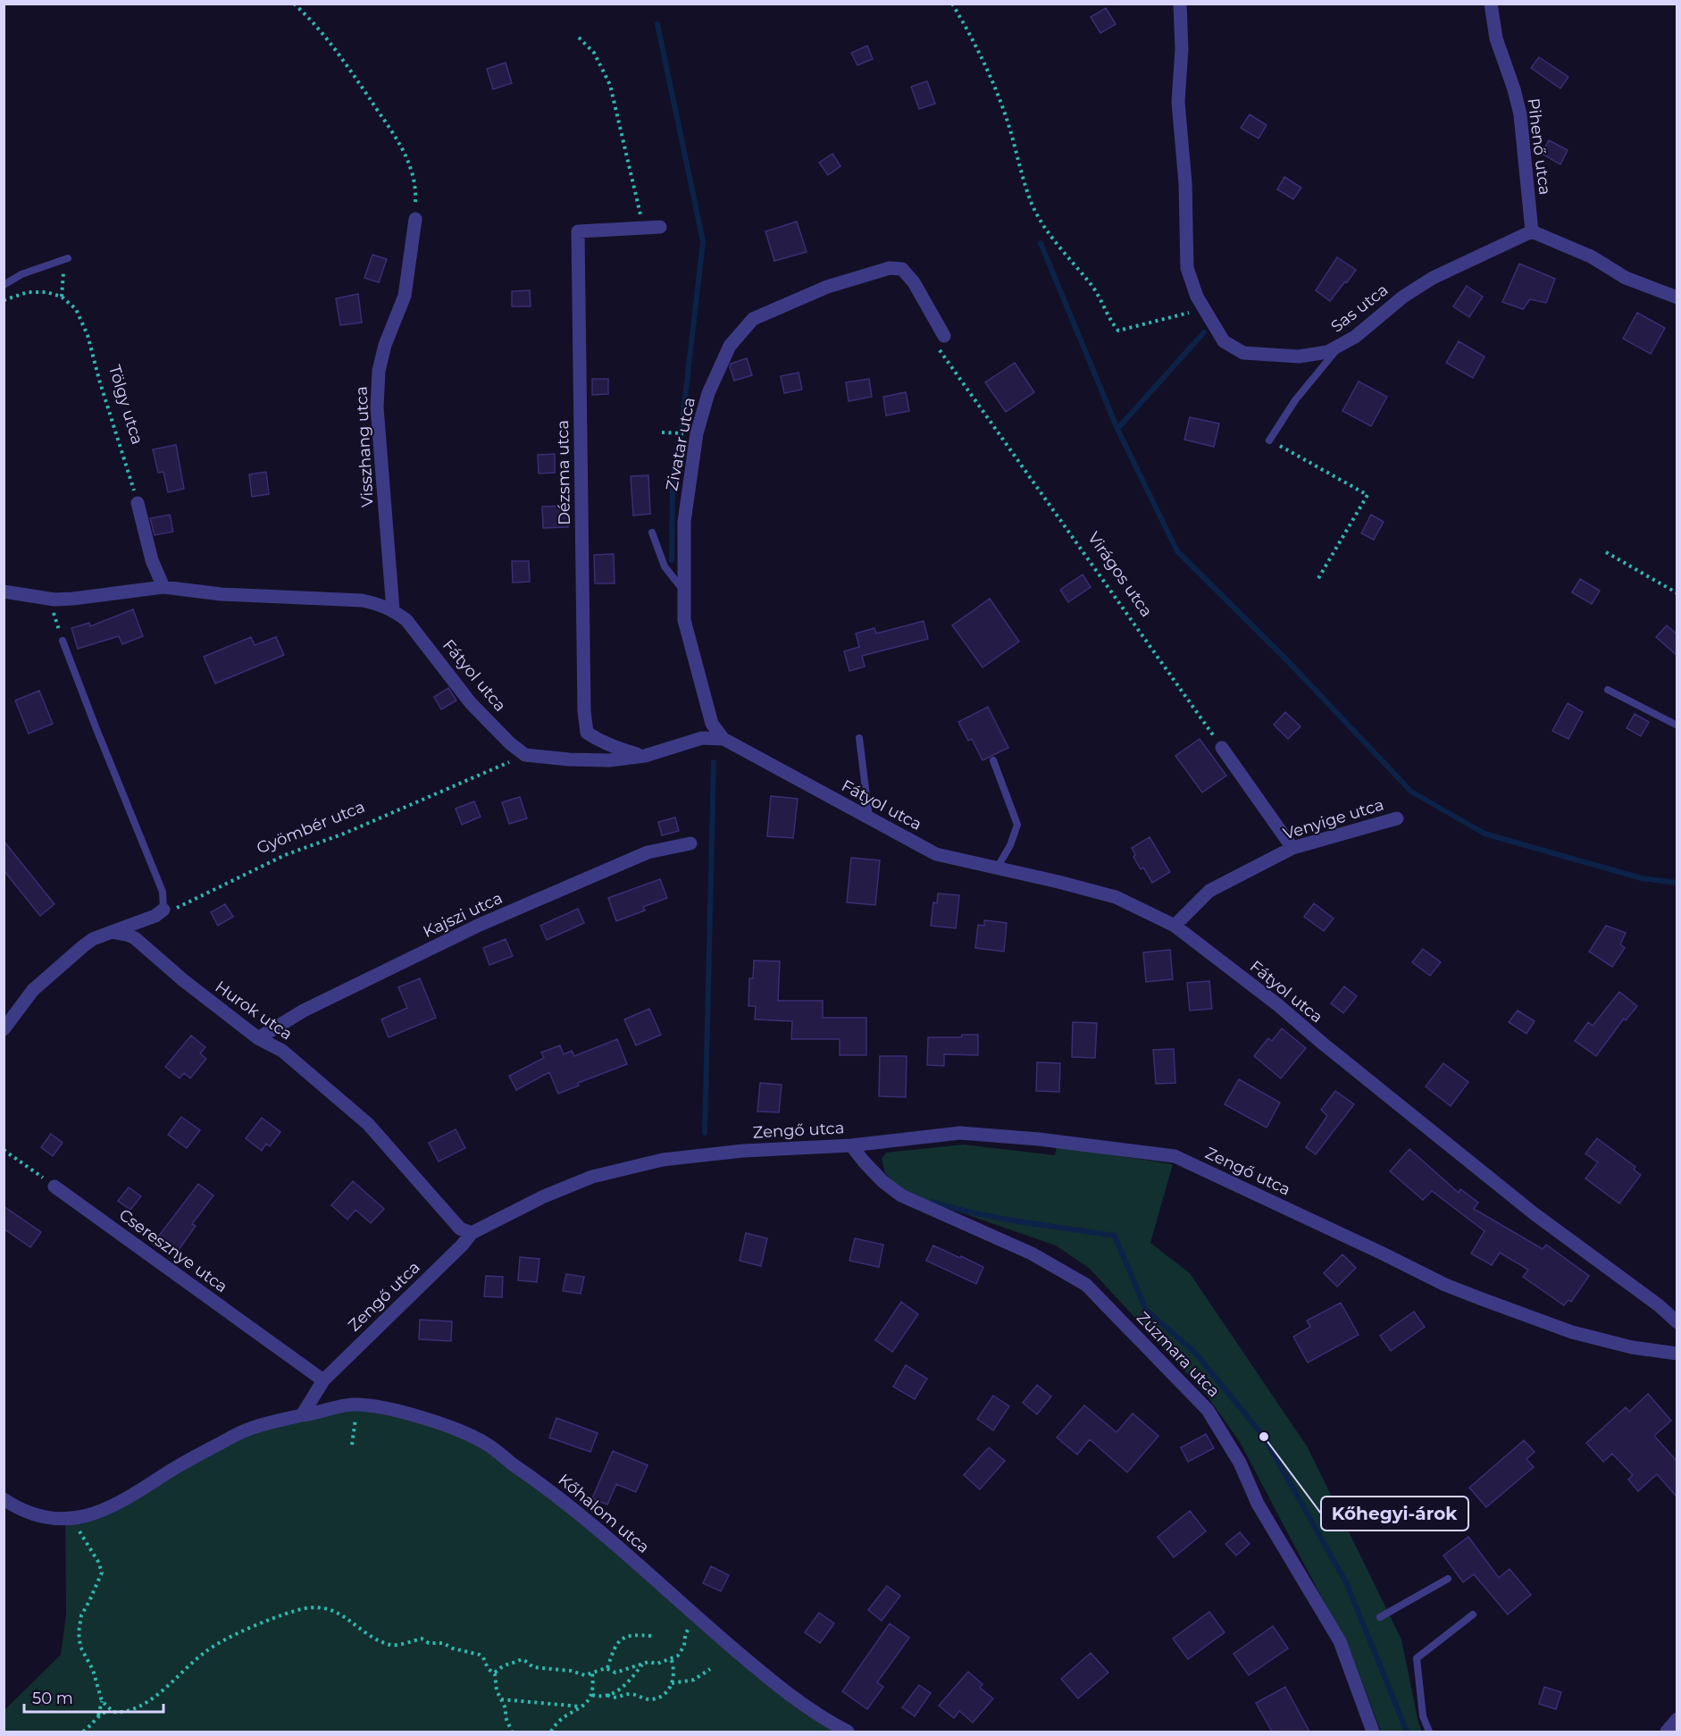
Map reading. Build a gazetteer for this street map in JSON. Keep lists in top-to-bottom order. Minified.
{"streets":{"street":["Pihenő utca","Sas utca","Zivatar utca","Visszhang utca","Dézsma utca","Fátyol utca","Venyige utca","Kajszi utca","Hurok utca","Zengő utca","Cseresznye utca","Zúzmara utca","Kőhalom utca"],"path":["Tölgy utca","Virágos utca","Gyömbér utca"]},"crossings":[["Pihenő utca","Sas utca"],["Zivatar utca","Virágos utca"],["Zivatar utca","Fátyol utca"],["Visszhang utca","Fátyol utca"],["Fátyol utca","Venyige utca"],["Fátyol utca","Gyömbér utca"],["Kajszi utca","Hurok utca"],["Hurok utca","Zengő utca"],["Zengő utca","Cseresznye utca"],["Zengő utca","Zúzmara utca"],["Zengő utca","Kőhalom utca"]],"places":["Kőhegyi-árok"],"scale_bar":"50 m"}
